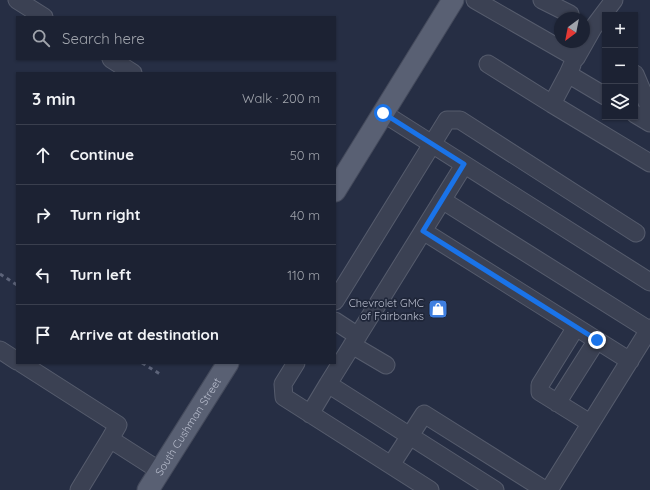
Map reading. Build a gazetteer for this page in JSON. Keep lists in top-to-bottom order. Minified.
{"streets":{"main road":["South Cushman Street"]},"places":{"shop":["Chevrolet GMC of Fairbanks"]},"north":"bottom left","page":{"map_buttons":["+","−"],"search":"Search here","heading":["3 min","Walk · 200 m"],"list":[["Continue","50 m"],["Turn right","40 m"],["Turn left","110 m"],"Arrive at destination"]}}
